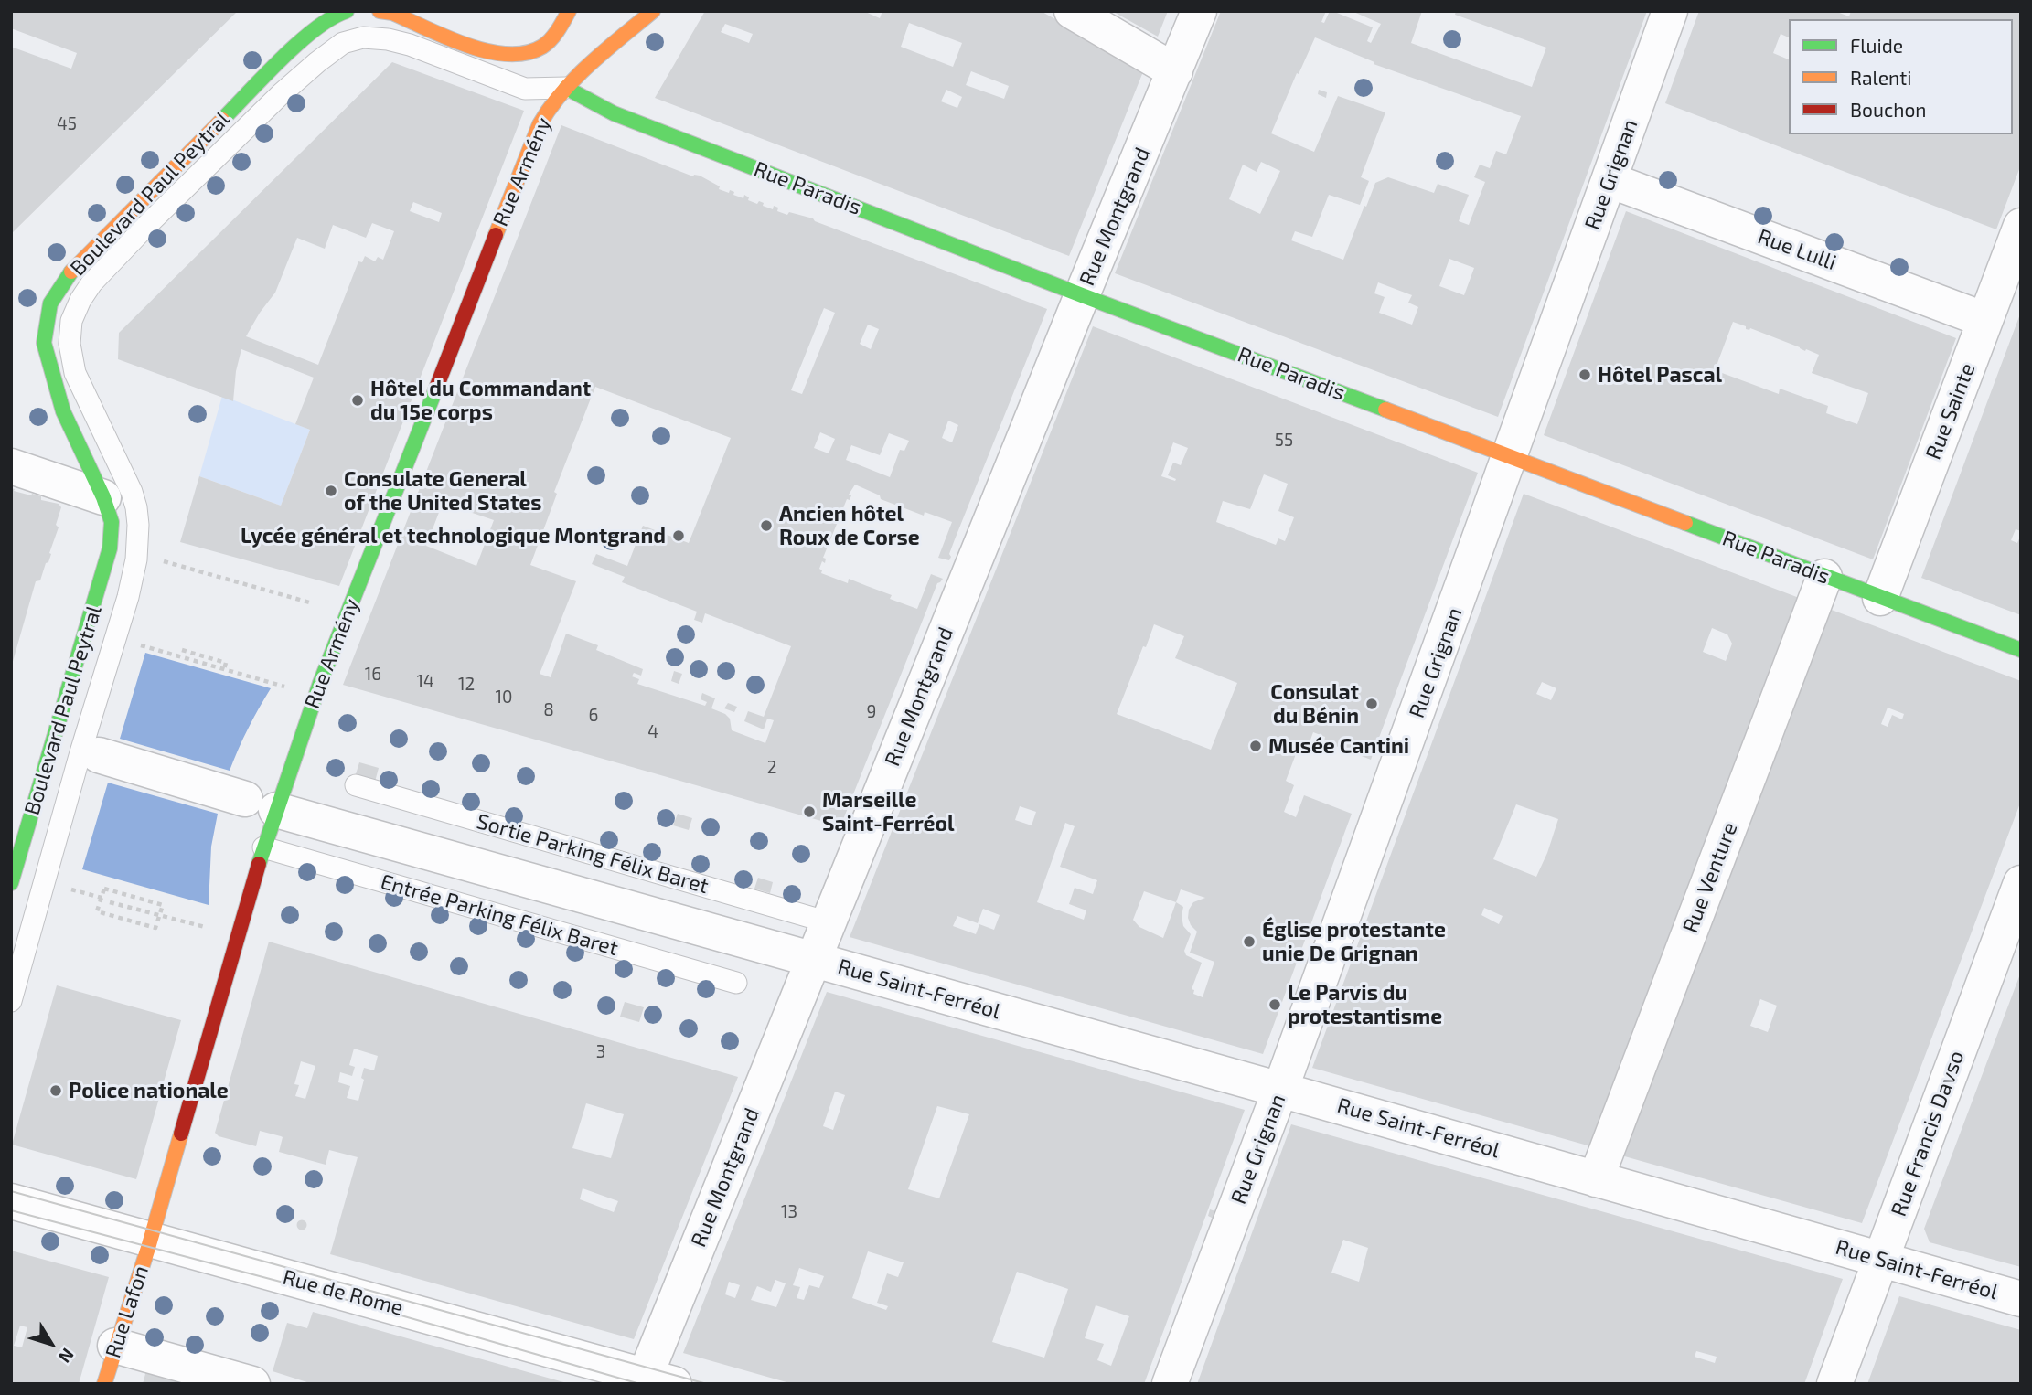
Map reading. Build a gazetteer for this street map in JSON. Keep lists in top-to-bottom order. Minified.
{"streets":{"street":["Rue Armény","Rue Grignan","Rue Paradis","Boulevard Paul Peytral","Rue Montgrand","Rue Lulli","Rue Sainte","Rue Venture","Rue Saint-Ferréol","Rue Francis Davso","Rue de Rome","Rue Lafon"],"lane":["Sortie Parking Félix Baret","Entrée Parking Félix Baret"]},"crossings":[["Rue Armény","Rue Paradis"],["Rue Armény","Entrée Parking Félix Baret"],["Rue Armény","Rue Saint-Ferréol"],["Rue Armény","Rue de Rome"],["Rue Armény","Rue Lafon"],["Rue Grignan","Rue Paradis"],["Rue Grignan","Rue Lulli"],["Rue Grignan","Rue Saint-Ferréol"],["Rue Paradis","Rue Montgrand"],["Rue Paradis","Rue Sainte"],["Rue Paradis","Rue Venture"],["Rue Montgrand","Sortie Parking Félix Baret"],["Rue Montgrand","Rue Saint-Ferréol"],["Rue Montgrand","Rue de Rome"],["Rue Lulli","Rue Sainte"],["Rue Venture","Rue Saint-Ferréol"],["Rue Saint-Ferréol","Rue Francis Davso"],["Rue de Rome","Rue Lafon"]],"places":["Hôtel Pascal","Hôtel du Commandant du 15e corps","Consulate General of the United States","Ancien hôtel Roux de Corse","Lycée général et technologique Montgrand","Consulat du Bénin","Musée Cantini","Marseille Saint-Ferréol","Église protestante unie De Grignan","Le Parvis du protestantisme","Police nationale"],"house_numbers":["45","55","16","14","12","10","8","9","6","4","2","3","13"],"legend":["Fluide","Ralenti","Bouchon"],"north":"bottom right"}
